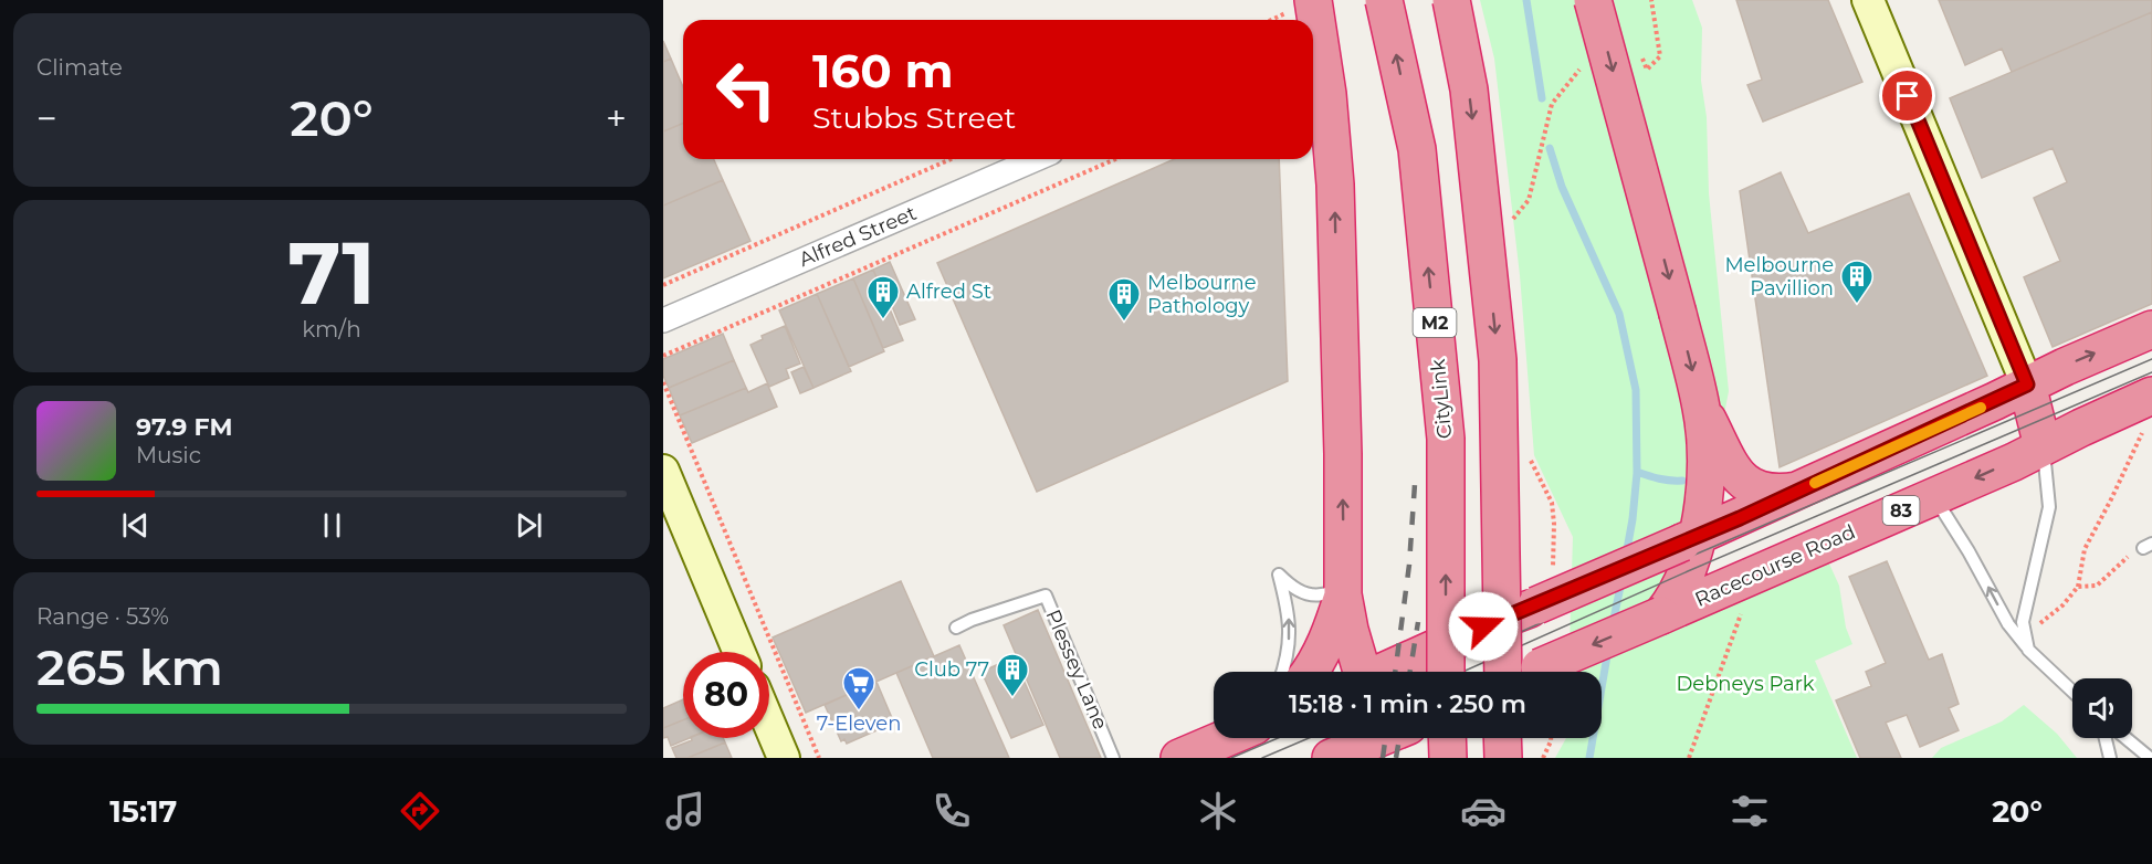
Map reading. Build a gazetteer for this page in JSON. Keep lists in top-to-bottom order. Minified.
{"streets":{"highway":["M2","CityLink","83","Racecourse Road"],"street":["Alfred Street"],"lane":["Plessey Lane"]},"parks":["Debneys Park"],"places":{"building":["Melbourne Pavillion","Alfred St","Melbourne Pathology","Club 77"],"supermarket":["7-Eleven"]},"page":{"tile":["Climate",["71","km/h"],["Range · 53%","265 km"]],"turn":["160 m","Stubbs Street"],"heat":["−","20°","+"],"song":["97.9 FM","Music"],"limit":"80","trip":"15:18 · 1 min · 250 m","tabs":["15:17","20°"]}}
